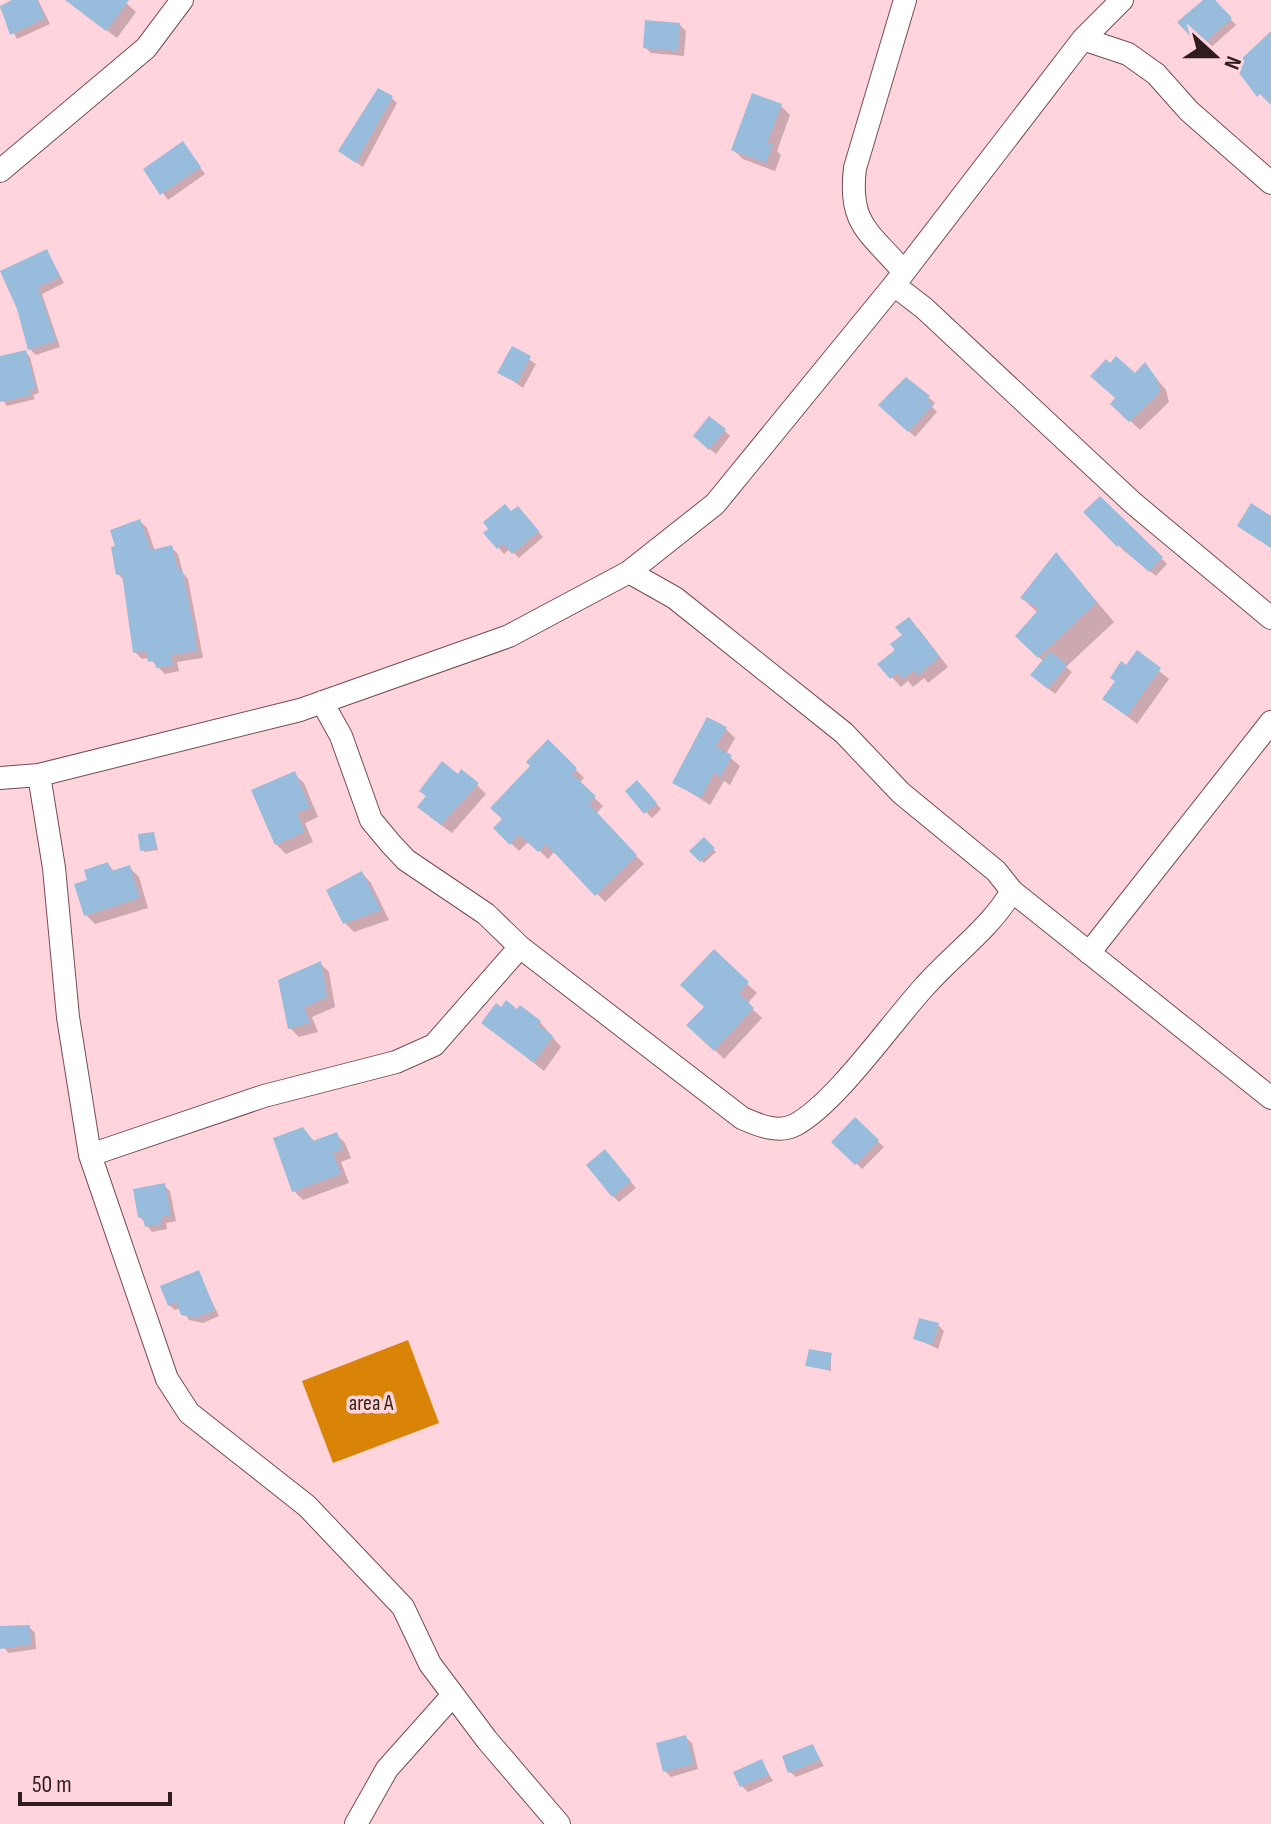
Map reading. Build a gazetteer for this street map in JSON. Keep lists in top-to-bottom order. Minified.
{"parks":["area A"],"scale_bar":"50 m","north":"right"}
